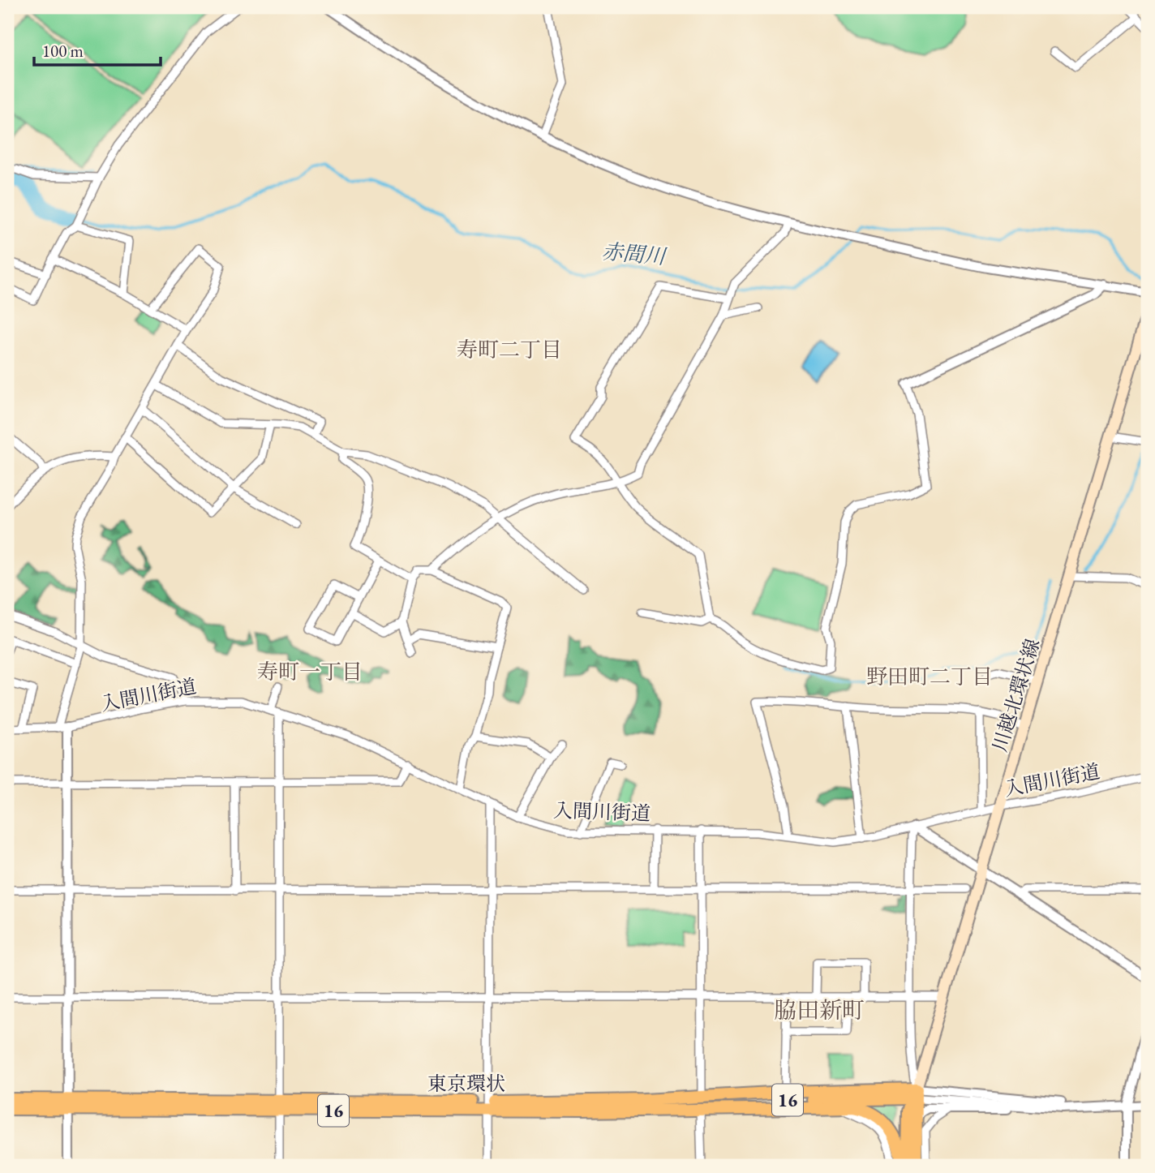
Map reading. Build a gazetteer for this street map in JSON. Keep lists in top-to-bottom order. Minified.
{"streets":{"highway":["東京環状","16"],"main road":["川越北環状線"],"street":["入間川街道"]},"crossings":[["入間川街道","川越北環状線"],["川越北環状線","東京環状"]],"districts":["寿町二丁目","寿町一丁目","野田町二丁目","脇田新町"],"water":["赤間川"],"scale_bar":"100 m"}
